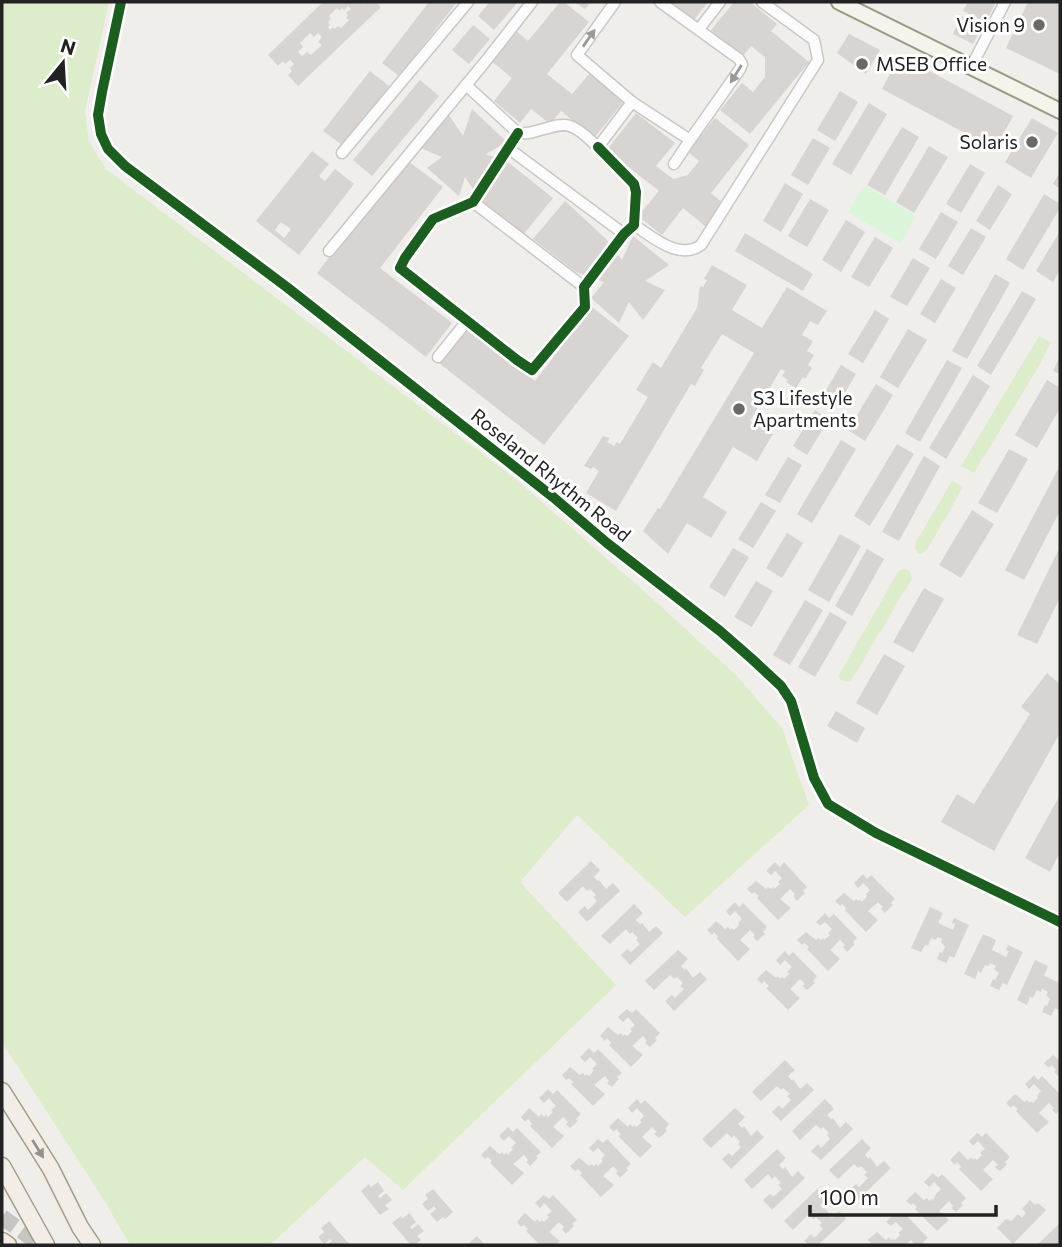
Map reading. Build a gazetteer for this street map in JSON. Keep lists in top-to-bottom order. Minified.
{"streets":{"street":["Roseland Rhythm Road"]},"places":["Vision 9","MSEB Office","Solaris","S3 Lifestyle Apartments"],"scale_bar":"100 m","north":"top"}
